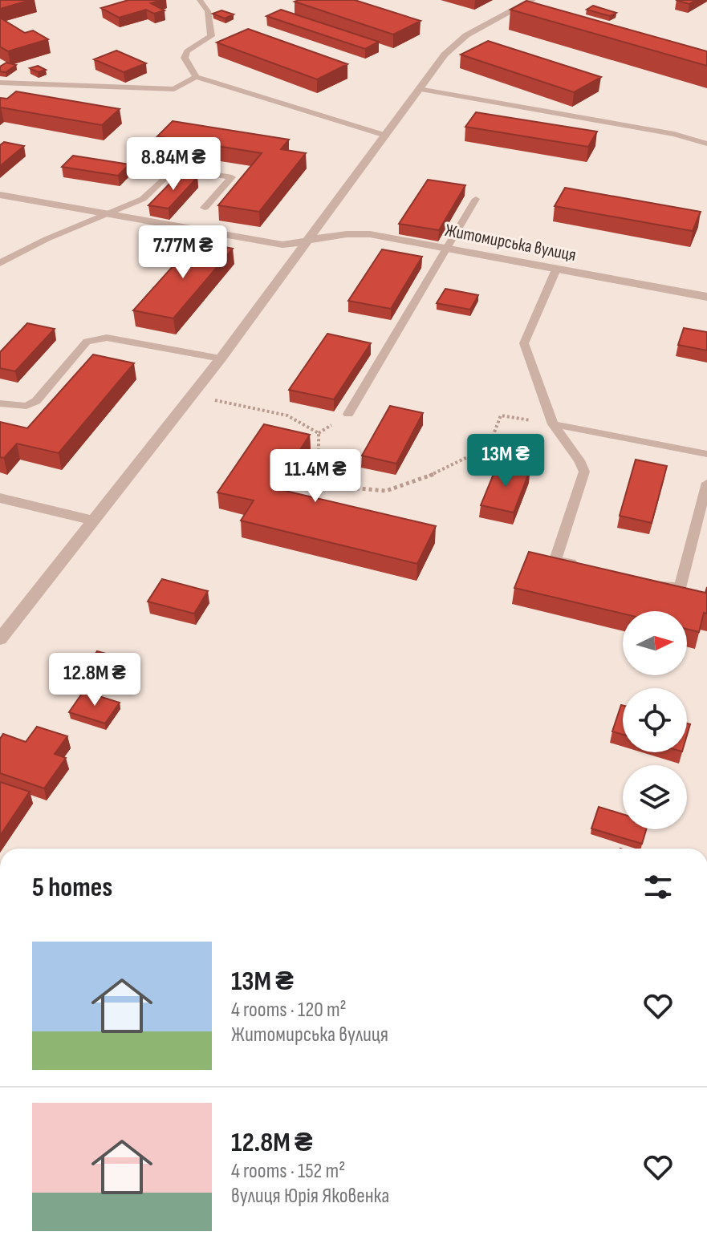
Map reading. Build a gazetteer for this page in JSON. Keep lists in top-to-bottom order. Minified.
{"streets":{"street":["Житомирська вулиця"]},"north":"right","page":{"price":["8.84M ₴","7.77M ₴","13M ₴","11.4M ₴","12.8M ₴"],"heading":"5 homes","list":[{"name":"13M ₴","note":"4 rooms · 120 m² · Житомирська вулиця"},{"name":"12.8M ₴","note":"4 rooms · 152 m² · вулиця Юрія Яковенка"}]}}
